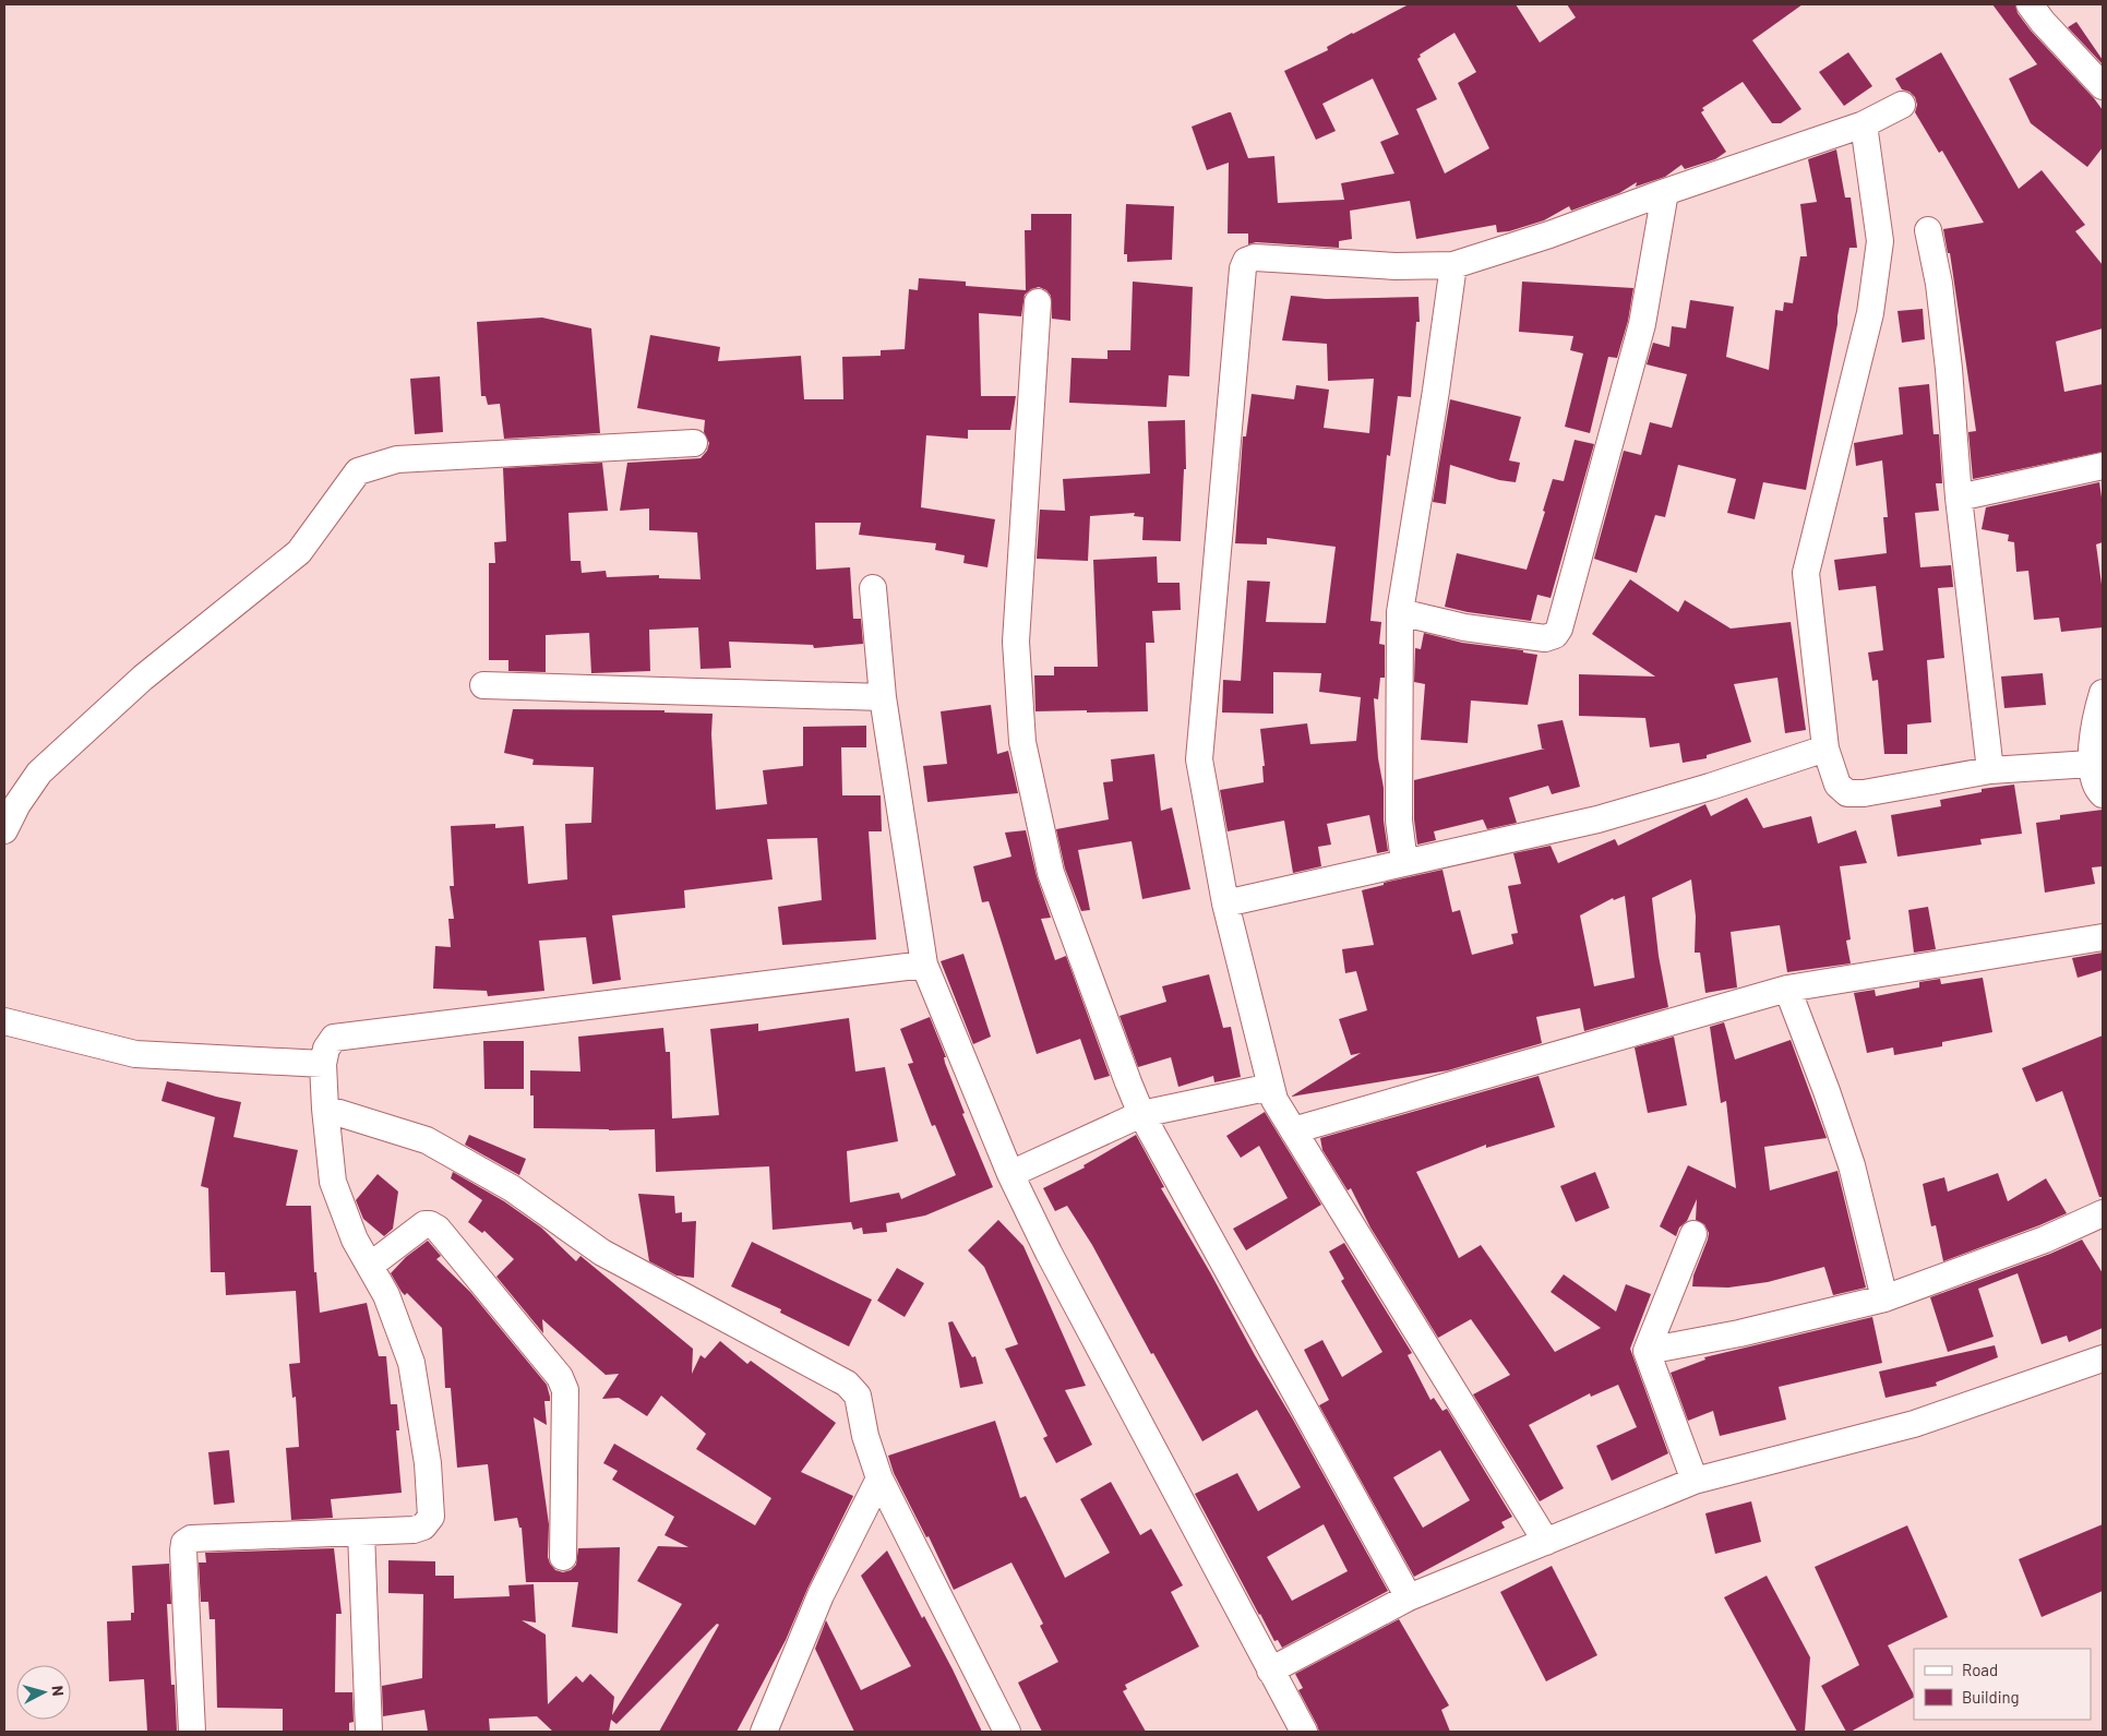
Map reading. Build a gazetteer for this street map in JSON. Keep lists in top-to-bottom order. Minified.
{"legend":["Road","Building"],"north":"right"}
